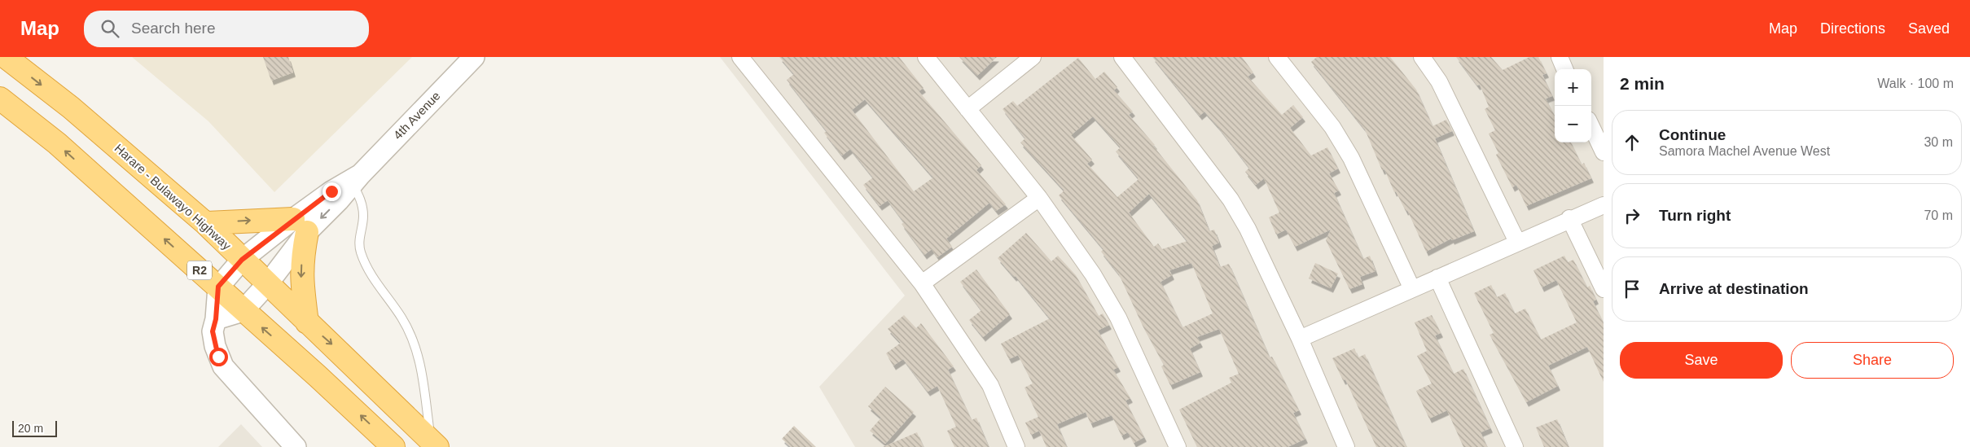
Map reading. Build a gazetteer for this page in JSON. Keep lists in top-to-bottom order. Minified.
{"streets":{"highway":["Harare - Bulawayo Highway","R2"],"street":["4th Avenue"]},"scale_bar":"20 m","page":{"header":"Map","search":"Search here","nav":["Map","Directions","Saved"],"heading":["2 min","Walk · 100 m"],"map_buttons":["+","−"],"list":[["Continue","Samora Machel Avenue West","30 m"],["Turn right","70 m"],"Arrive at destination"],"buttons":["Save","Share"],"scale":"20 m"}}
